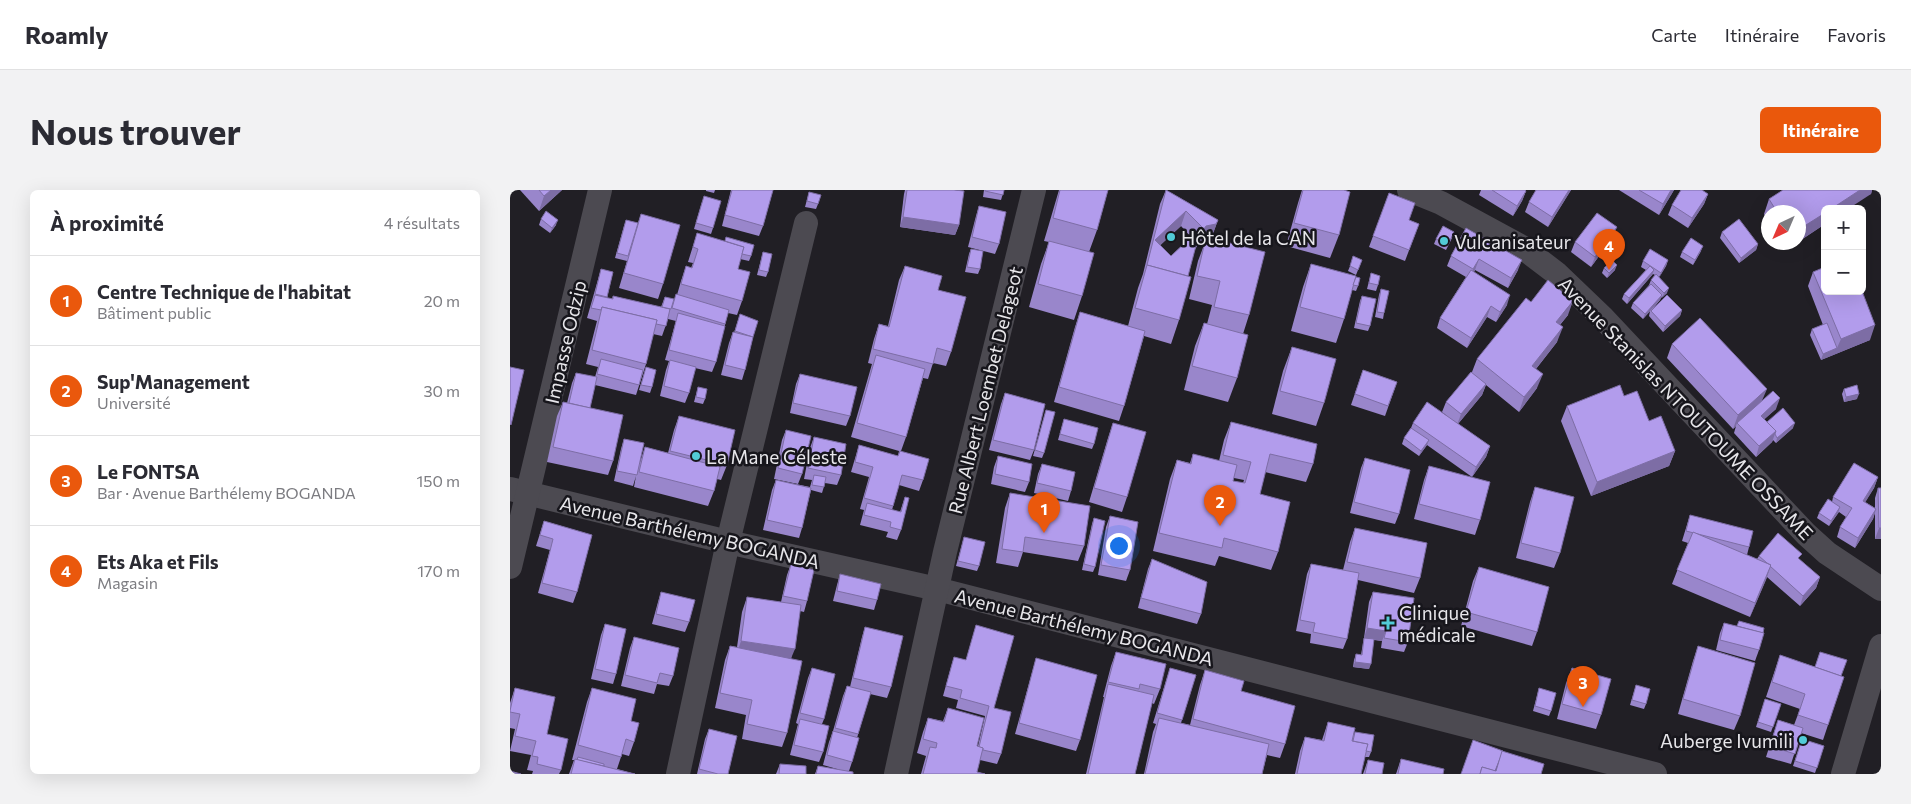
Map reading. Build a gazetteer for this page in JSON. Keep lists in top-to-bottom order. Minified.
{"streets":{"street":["Impasse Odzip","Rue Albert Loembet Delageot","Avenue Stanislas NTOUTOUME OSSAME","Avenue Barthélemy BOGANDA"]},"crossings":[["Impasse Odzip","Avenue Barthélemy BOGANDA"],["Rue Albert Loembet Delageot","Avenue Barthélemy BOGANDA"]],"places":{"other":["Hôtel de la CAN","Vulcanisateur","La Mane Céleste","Auberge Ivumili"],"health":["Clinique médicale"]},"north":"bottom left","page":{"header":"Roamly","nav":["Carte","Itinéraire","Favoris"],"buttons":"Itinéraire","title":"Nous trouver","heading":["À proximité","4 résultats"],"map_buttons":["+","−"],"pins":["4","2","1","3"],"list":[{"mark":"1","name":"Centre Technique de l'habitat","note":"Bâtiment public","value":"20 m"},{"mark":"2","name":"Sup'Management","note":"Université","value":"30 m"},{"mark":"3","name":"Le FONTSA","note":"Bar · Avenue Barthélemy BOGANDA","value":"150 m"},{"mark":"4","name":"Ets Aka et Fils","note":"Magasin","value":"170 m"}]}}
